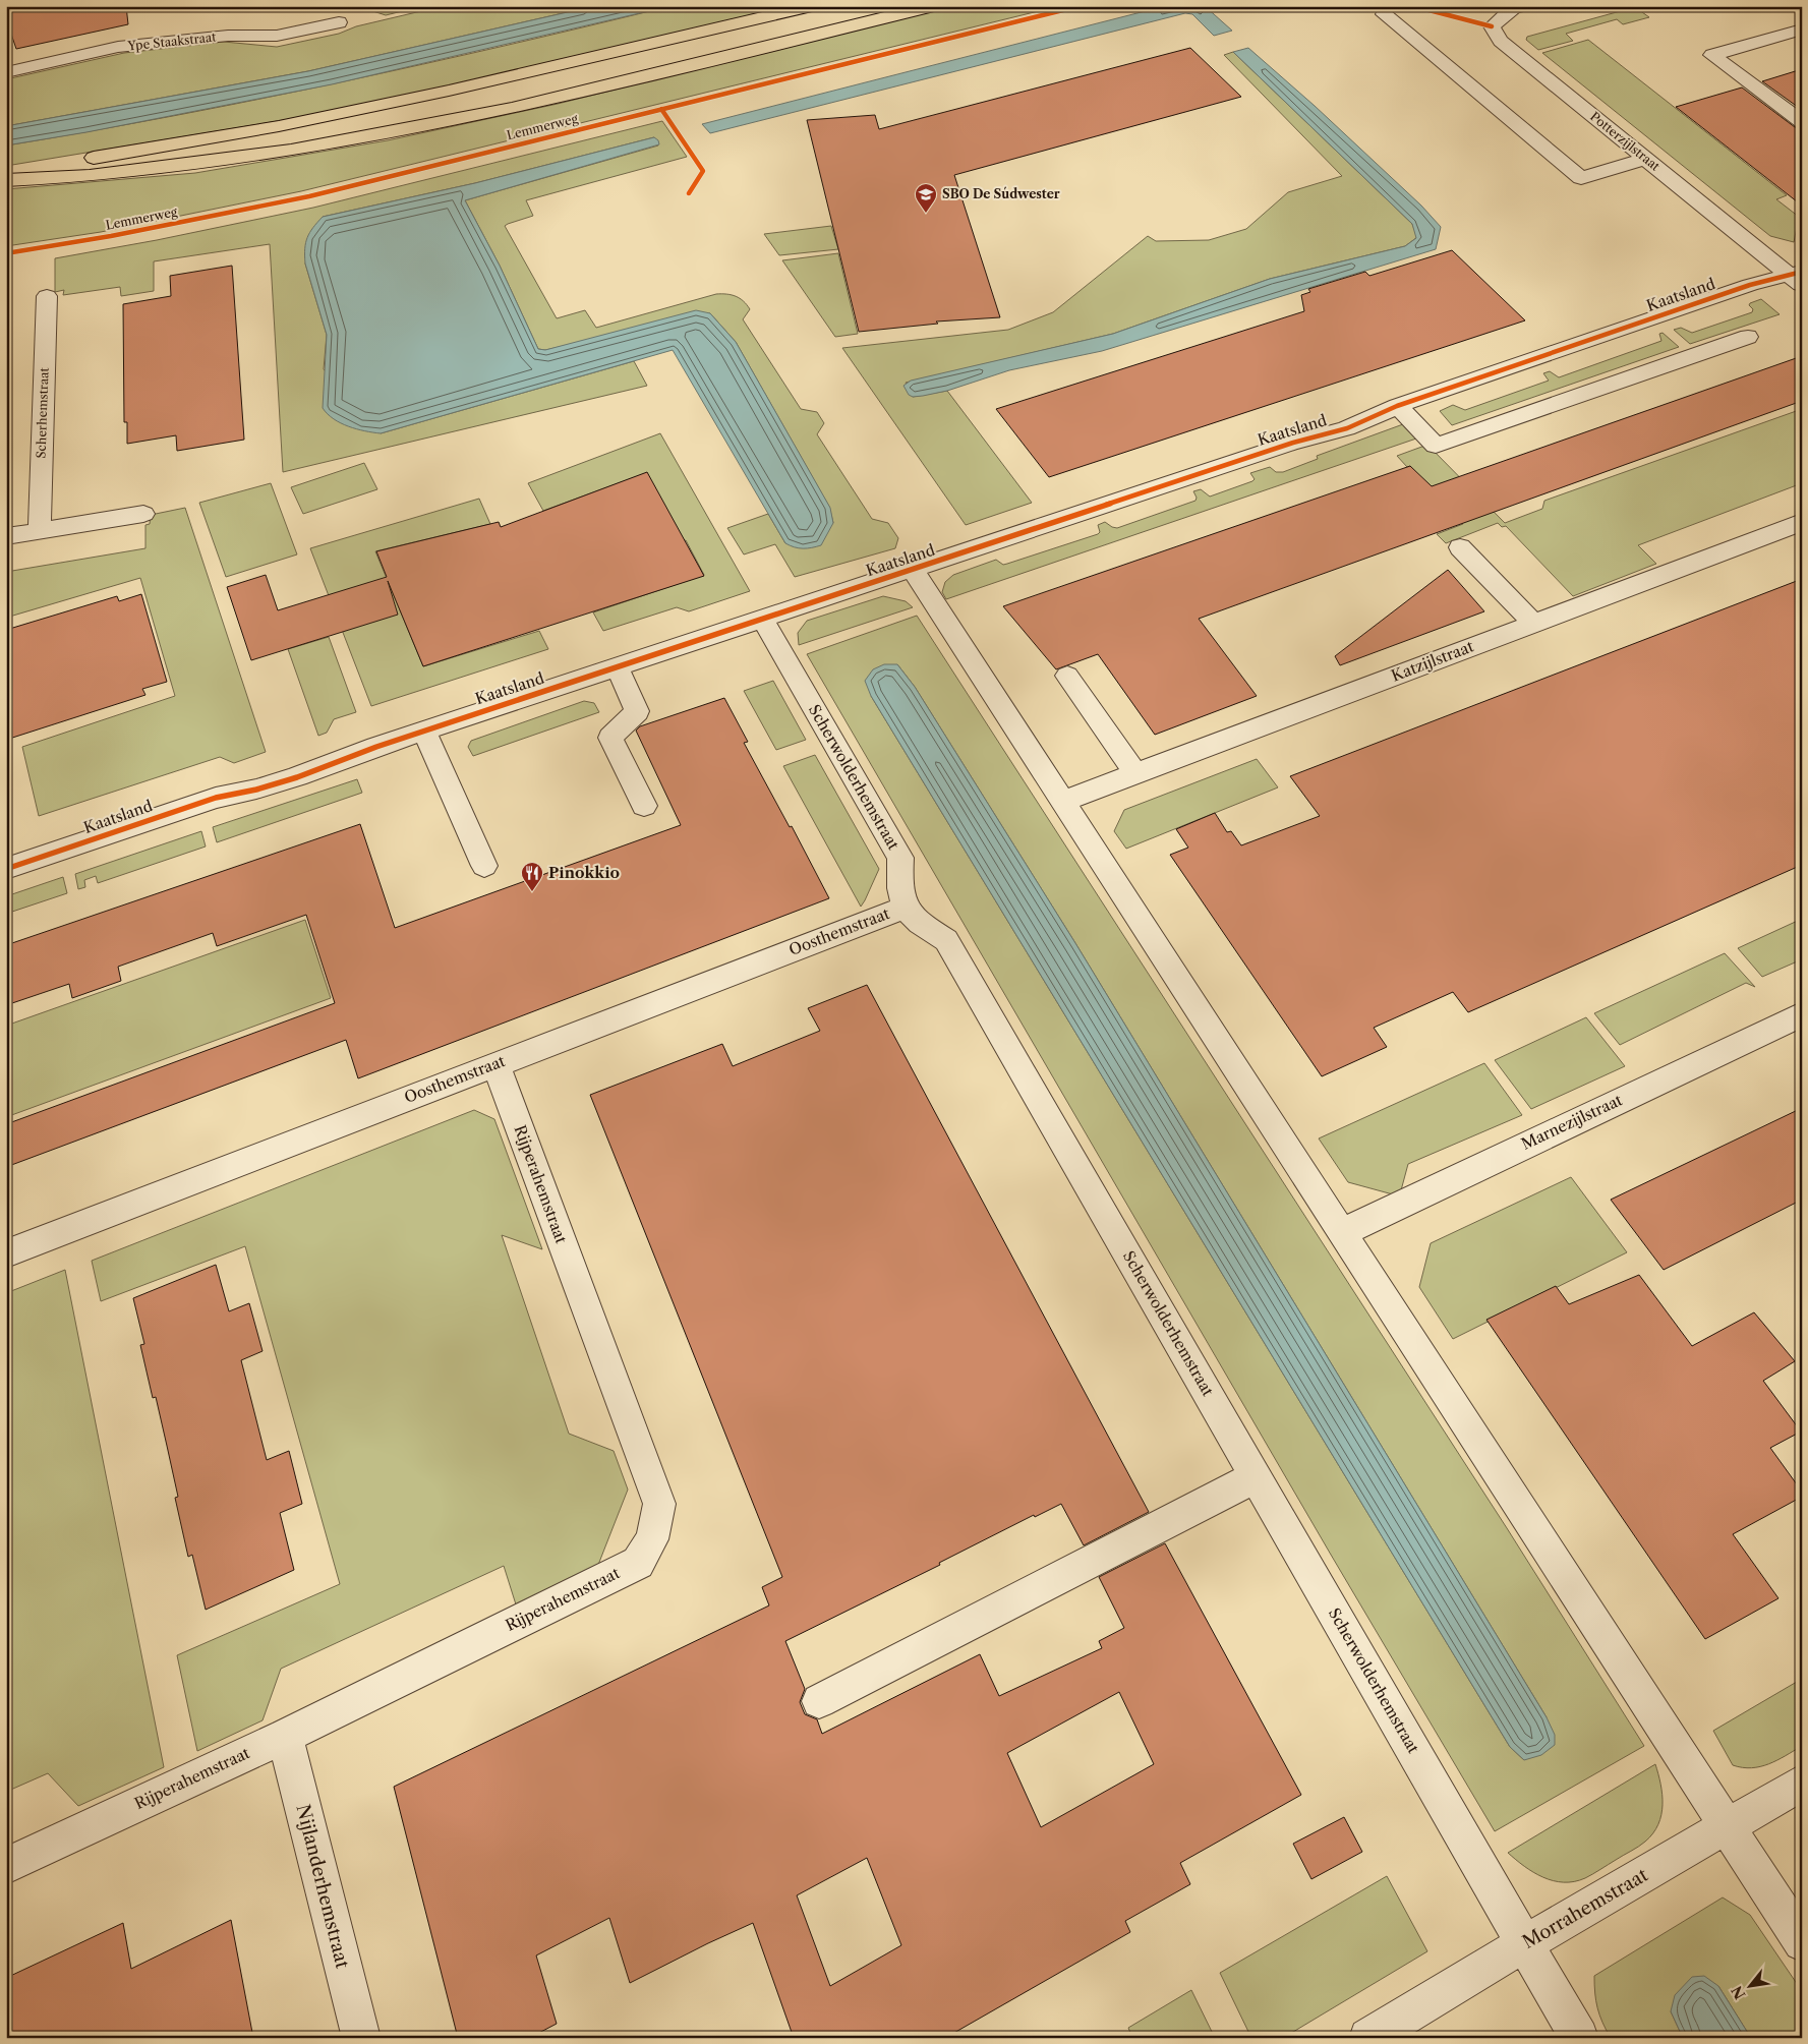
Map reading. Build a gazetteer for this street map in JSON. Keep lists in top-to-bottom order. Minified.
{"streets":{"main road":["Lemmerweg"],"street":["Ype Staakstraat","Potterzijlstraat","Kaatsland","Scherhemstraat","Katzijlstraat","Scherwolderhemstraat","Oosthemstraat","Marnezijlstraat","Rijperahemstraat","Nijlanderhemstraat","Morrahemstraat"]},"crossings":[["Potterzijlstraat","Kaatsland"],["Kaatsland","Scherwolderhemstraat"],["Scherwolderhemstraat","Oosthemstraat"],["Scherwolderhemstraat","Morrahemstraat"],["Oosthemstraat","Rijperahemstraat"],["Rijperahemstraat","Nijlanderhemstraat"]],"places":{"school or university":["SBO De Súdwester"],"restaurant":["Pinokkio"]},"north":"bottom left"}
